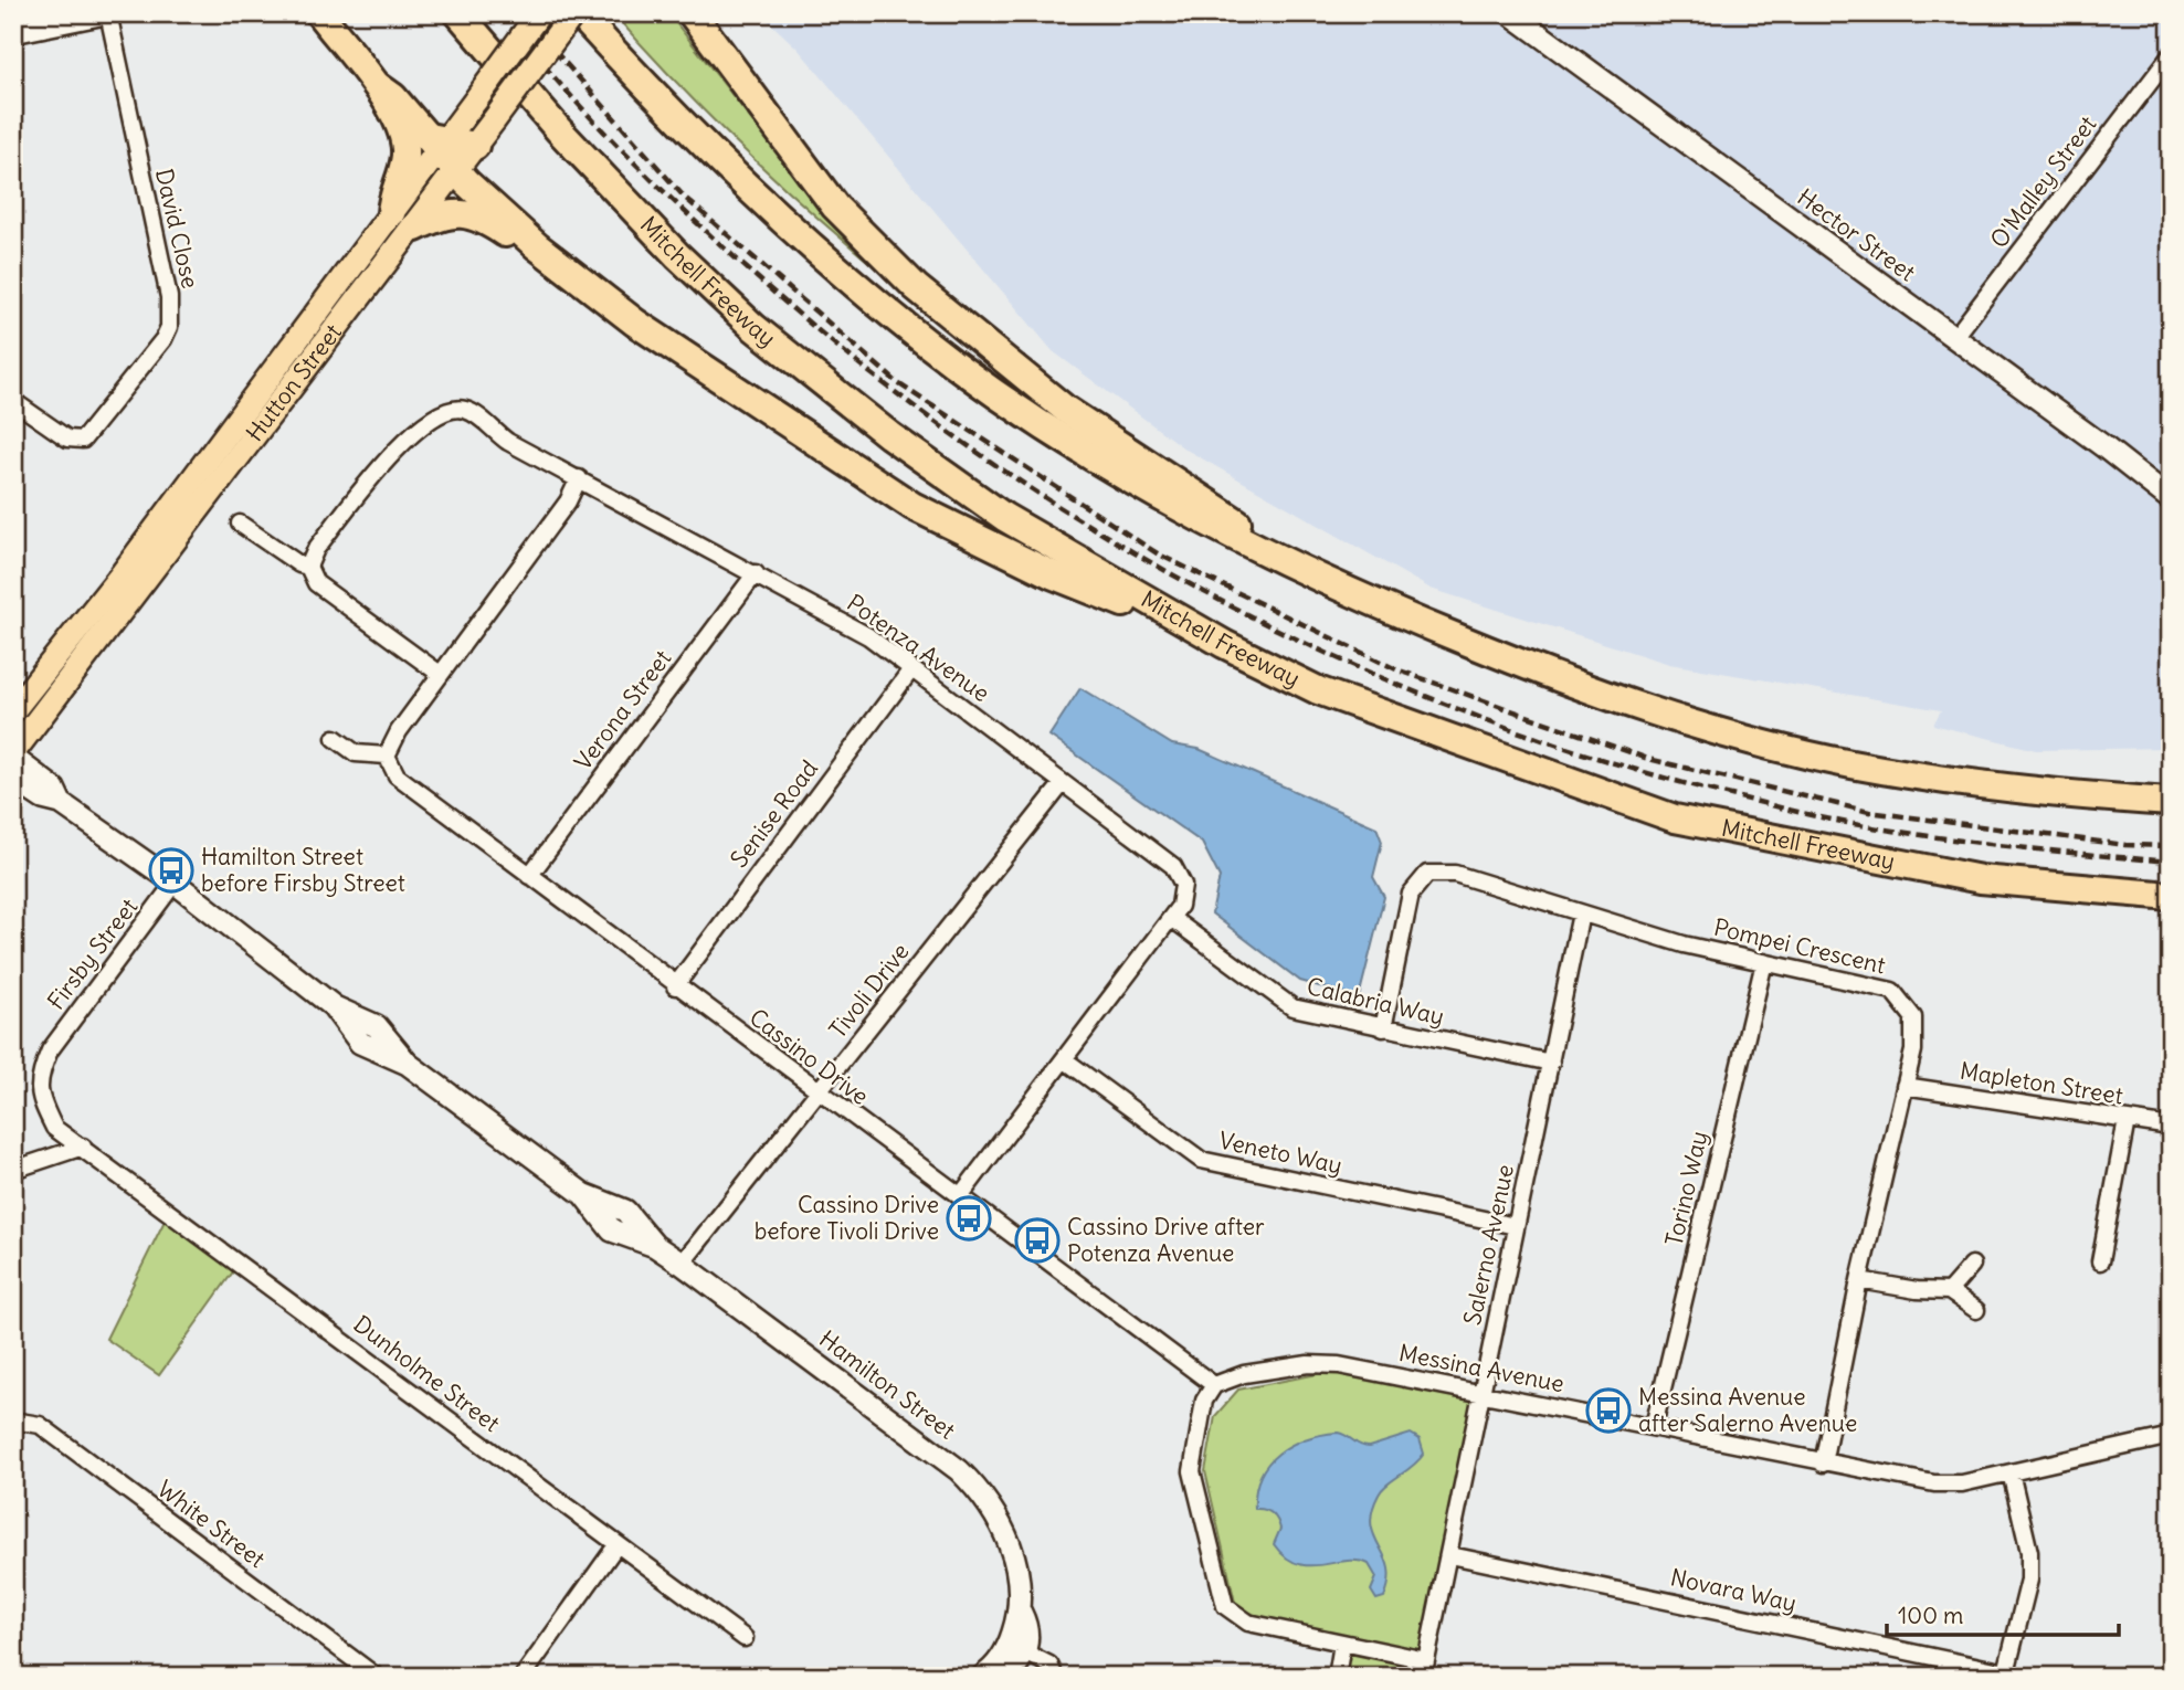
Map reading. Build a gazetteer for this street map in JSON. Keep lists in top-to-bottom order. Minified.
{"streets":{"highway":["Mitchell Freeway"],"main road":["Hutton Street"],"street":["O'Malley Street","David Close","Hector Street","Potenza Avenue","Verona Street","Senise Road","Pompei Crescent","Firsby Street","Tivoli Drive","Calabria Way","Cassino Drive","Mapleton Street","Veneto Way","Torino Way","Salerno Avenue","Messina Avenue","Dunholme Street","Hamilton Street","White Street","Novara Way"]},"crossings":[["O'Malley Street","Hector Street"],["Hutton Street","Hamilton Street"],["Potenza Avenue","Verona Street"],["Potenza Avenue","Senise Road"],["Potenza Avenue","Tivoli Drive"],["Potenza Avenue","Calabria Way"],["Potenza Avenue","Cassino Drive"],["Potenza Avenue","Veneto Way"],["Verona Street","Cassino Drive"],["Senise Road","Cassino Drive"],["Pompei Crescent","Calabria Way"],["Pompei Crescent","Mapleton Street"],["Pompei Crescent","Torino Way"],["Pompei Crescent","Salerno Avenue"],["Pompei Crescent","Messina Avenue"],["Firsby Street","Dunholme Street"],["Firsby Street","Hamilton Street"],["Tivoli Drive","Cassino Drive"],["Tivoli Drive","Hamilton Street"],["Calabria Way","Salerno Avenue"],["Cassino Drive","Messina Avenue"],["Veneto Way","Salerno Avenue"],["Torino Way","Messina Avenue"],["Salerno Avenue","Messina Avenue"],["Salerno Avenue","Novara Way"]],"places":{"bus stop":["Hamilton Street before Firsby Street","Cassino Drive before Tivoli Drive","Cassino Drive after Potenza Avenue","Messina Avenue after Salerno Avenue"]},"scale_bar":"100 m"}
